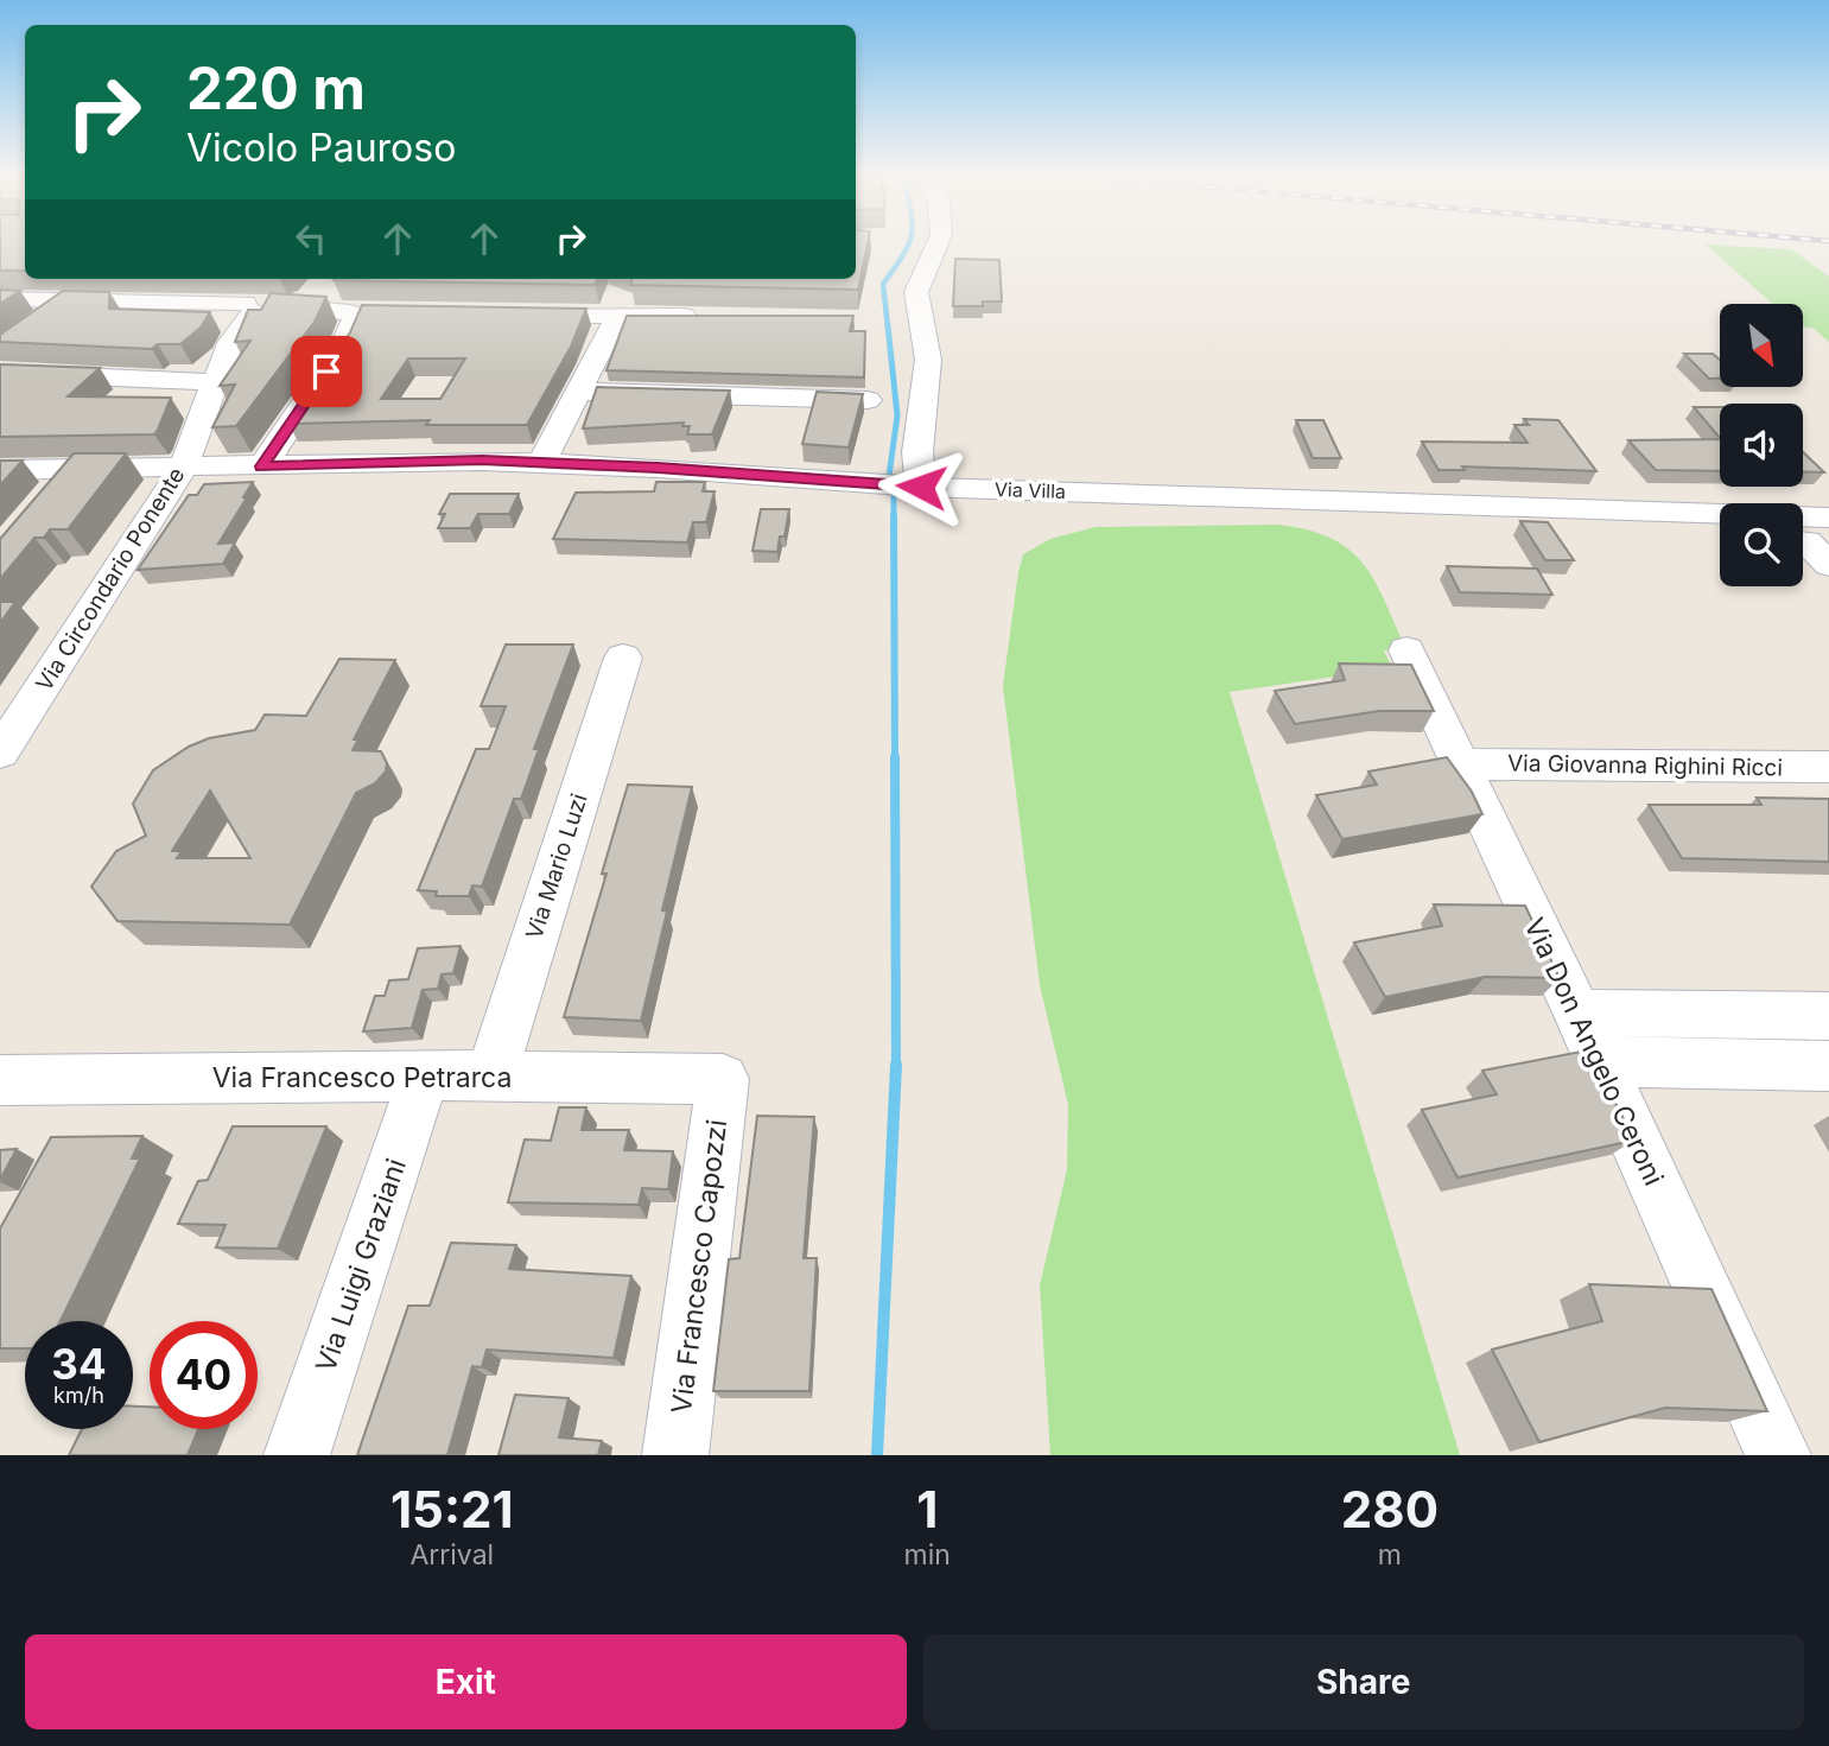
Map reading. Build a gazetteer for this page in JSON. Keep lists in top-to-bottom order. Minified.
{"streets":{"street":["Via Villa","Via Circondario Ponente","Via Giovanna Righini Ricci","Via Mario Luzi","Via Don Angelo Ceroni","Via Francesco Petrarca","Via Luigi Graziani","Via Francesco Capozzi"]},"crossings":[["Via Villa","Via Circondario Ponente"],["Via Giovanna Righini Ricci","Via Don Angelo Ceroni"],["Via Mario Luzi","Via Francesco Petrarca"],["Via Francesco Petrarca","Via Luigi Graziani"],["Via Francesco Petrarca","Via Francesco Capozzi"]],"north":"bottom right","page":{"turn":["220 m","Vicolo Pauroso"],"speed":"34 km/h","limit":"40","eta":["15:21","Arrival","1","min","280","m"],"buttons":["Exit","Share"]}}
